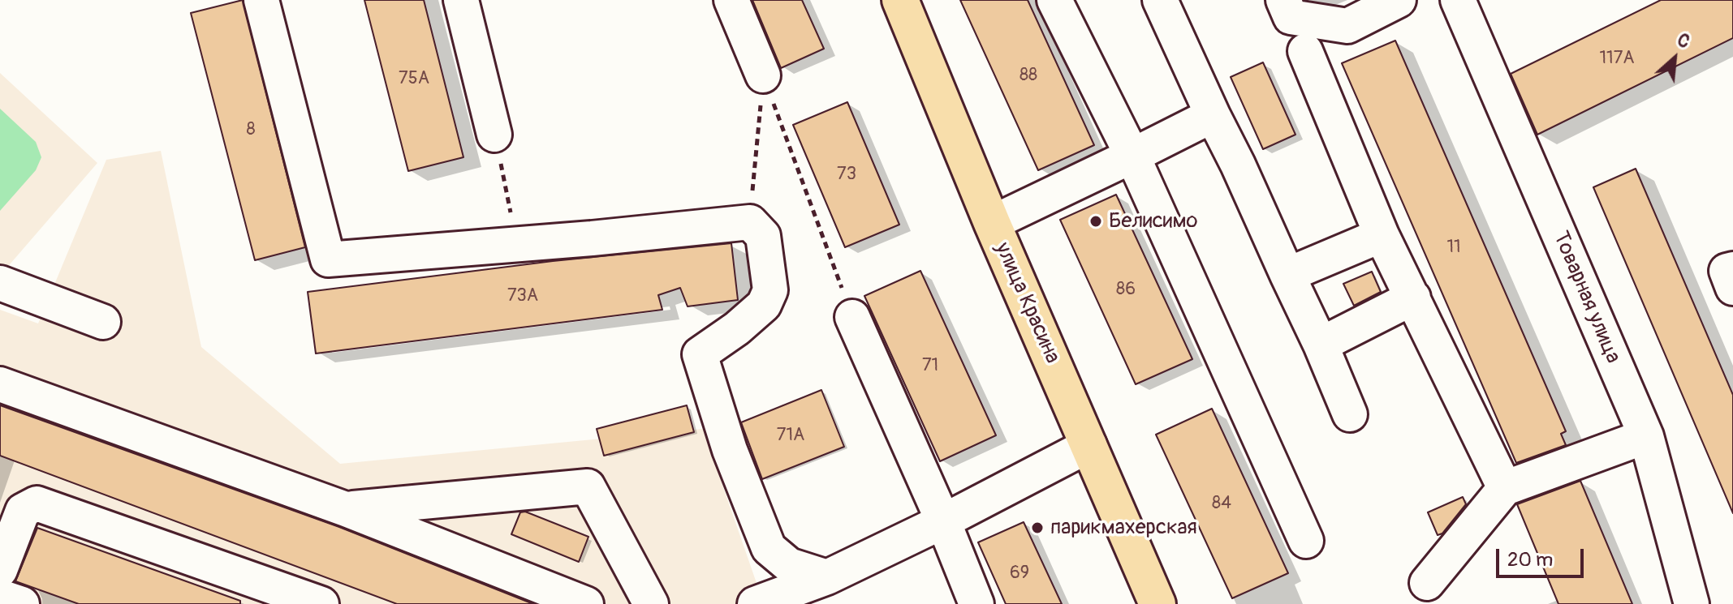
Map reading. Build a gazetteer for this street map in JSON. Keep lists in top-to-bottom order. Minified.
{"streets":{"main road":["улица Красина"],"lane":["Товарная улица"]},"places":["Белисимо","парикмахерская"],"house_numbers":["117А","88","75А","8","73","11","86","73А","71","71А","84","69"],"scale_bar":"20 m","north":"top right"}
